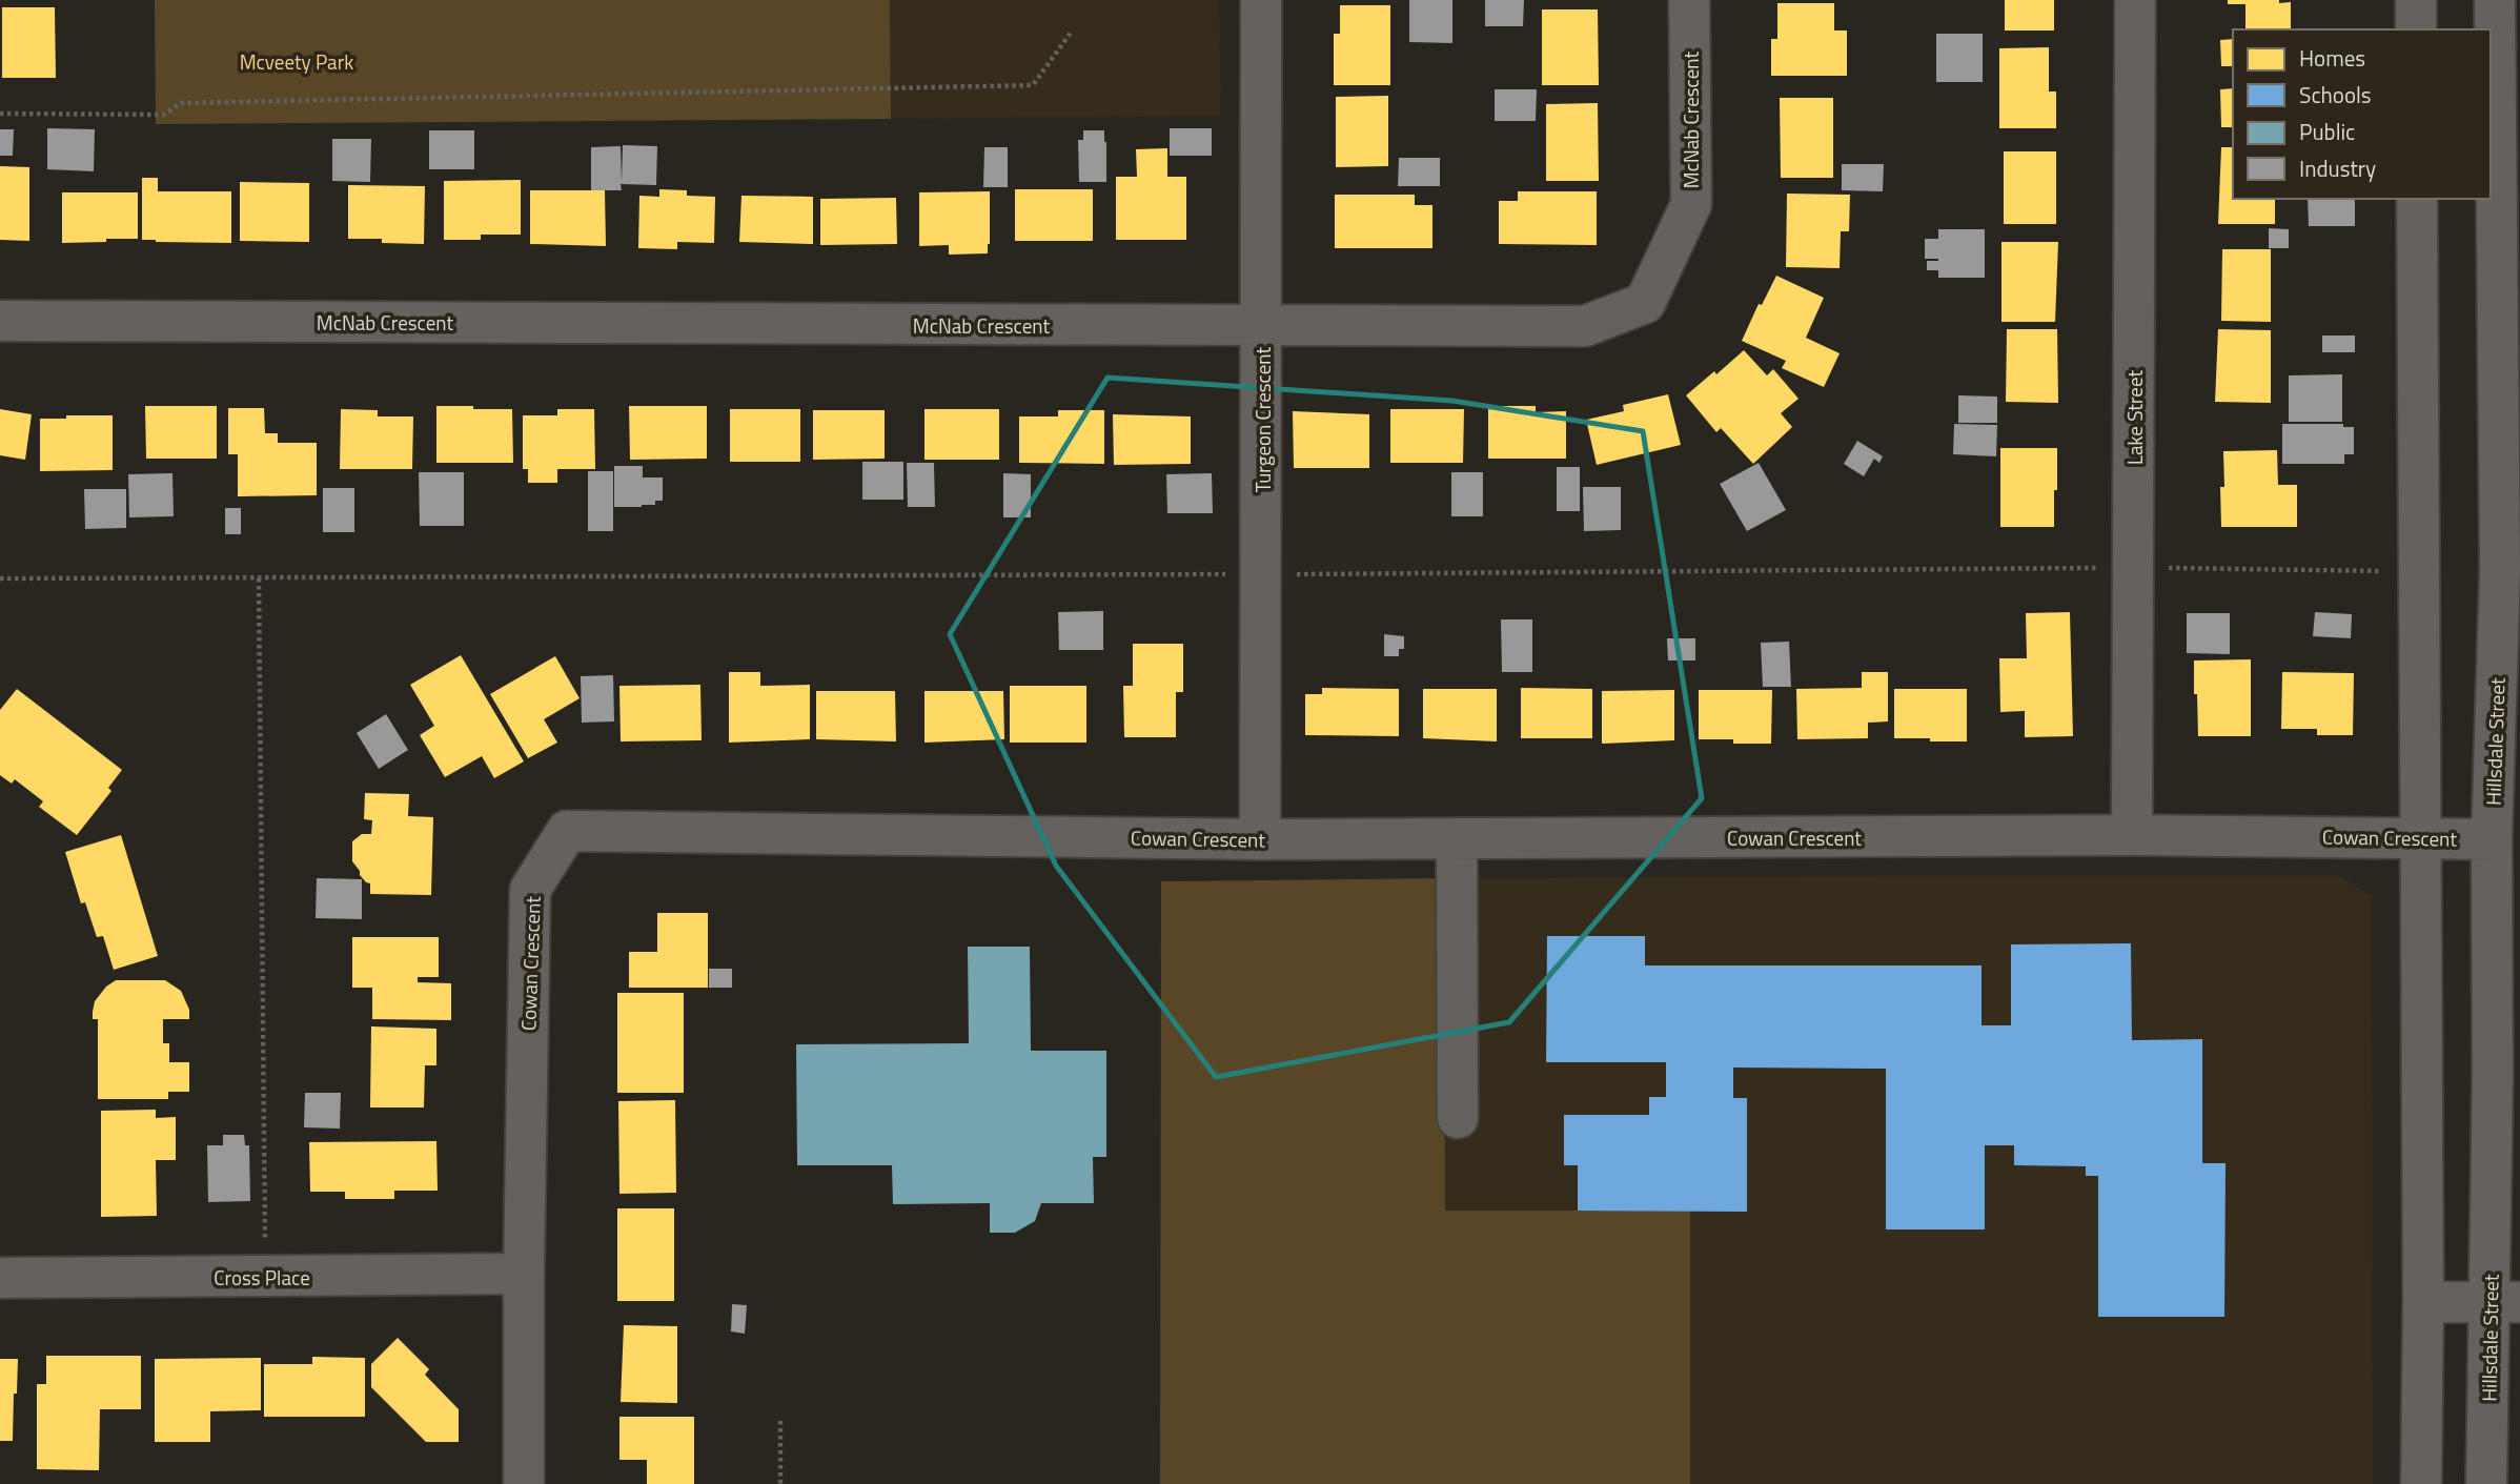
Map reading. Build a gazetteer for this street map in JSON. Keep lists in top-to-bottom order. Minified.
{"streets":{"street":["McNab Crescent","Lake Street","Turgeon Crescent","Hillsdale Street","Cowan Crescent","Cross Place"]},"crossings":[["McNab Crescent","Turgeon Crescent"],["Lake Street","Cowan Crescent"],["Turgeon Crescent","Cowan Crescent"],["Hillsdale Street","Cowan Crescent"],["Cowan Crescent","Cross Place"]],"parks":["Mcveety Park"],"legend":["Homes","Schools","Public","Industry"]}
